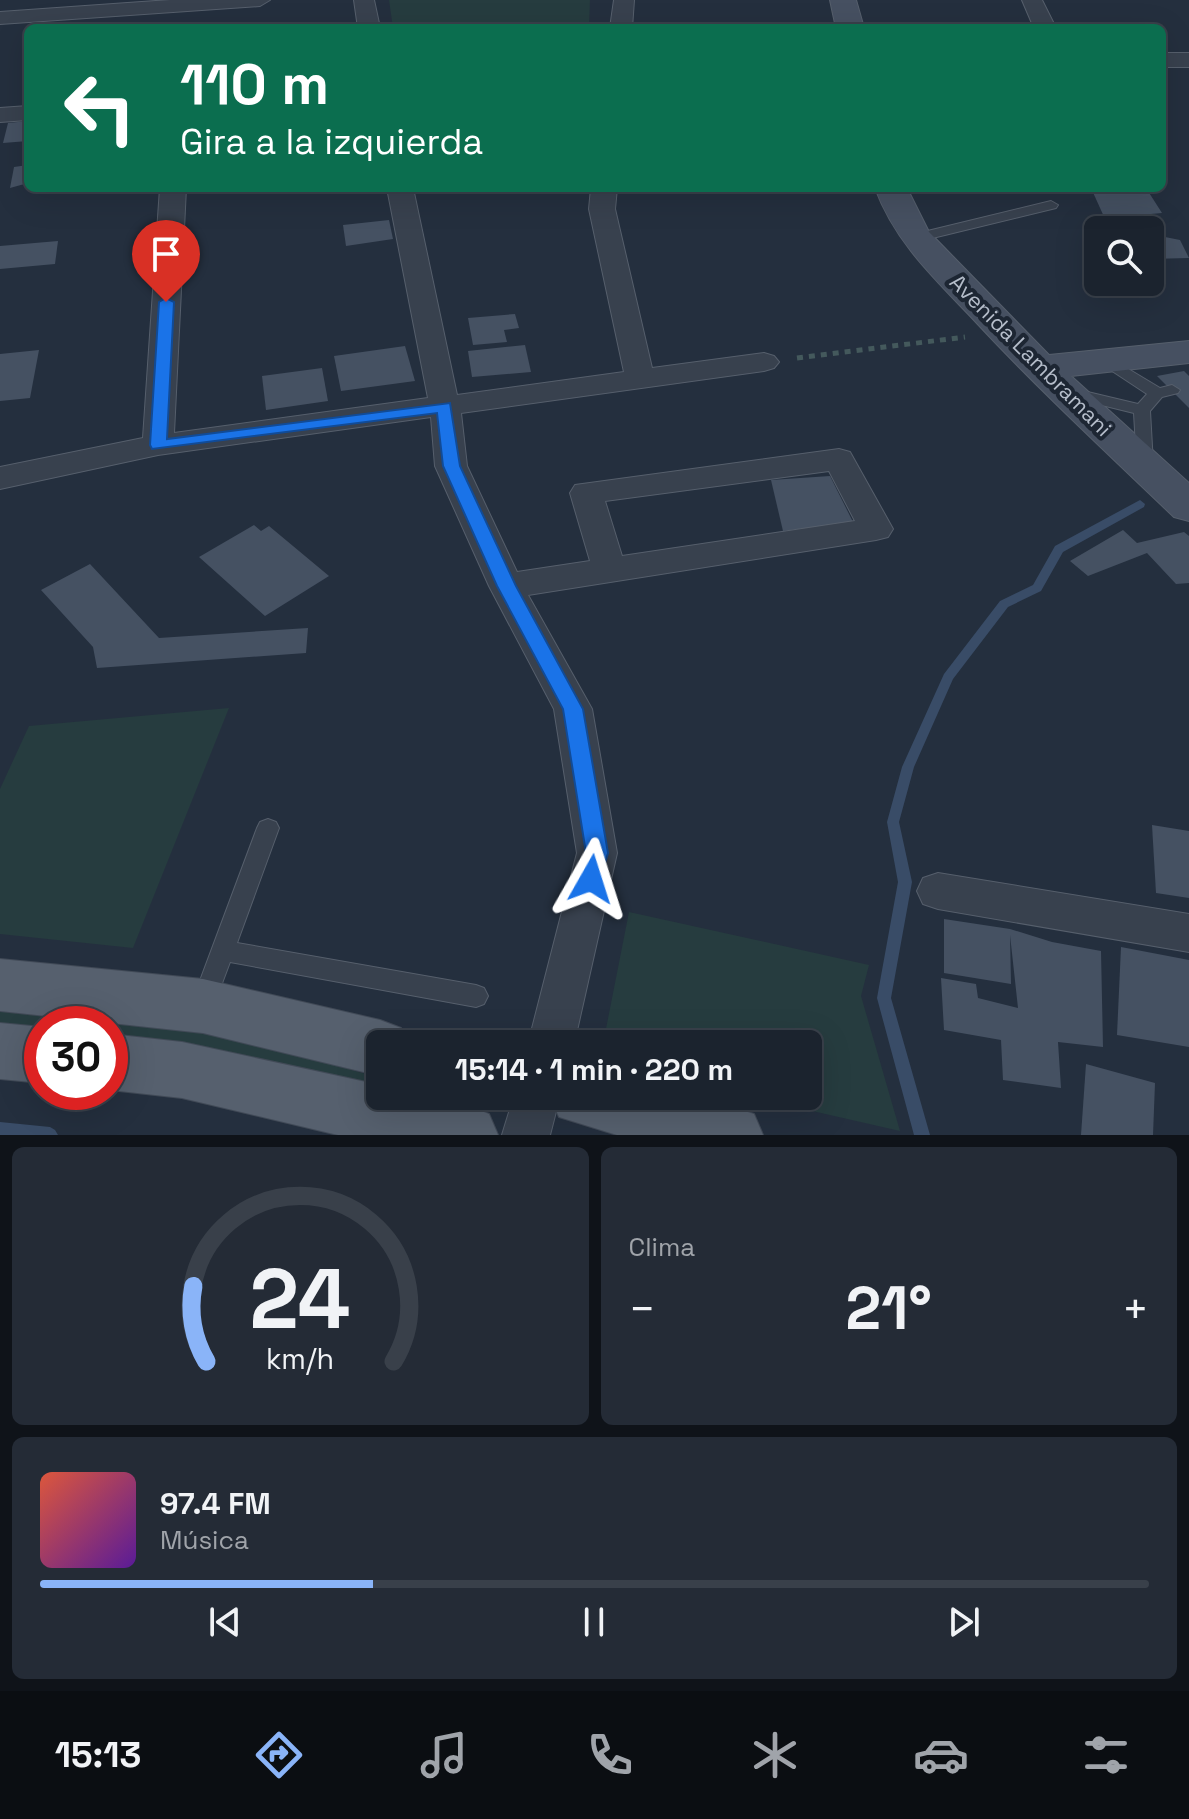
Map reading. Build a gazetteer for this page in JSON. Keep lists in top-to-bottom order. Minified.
{"streets":{"main road":["Avenida Lambramani"]},"page":{"turn":["110 m","Gira a la izquierda"],"limit":"30","trip":"15:14 · 1 min · 220 m","tile":"Clima","heat":["−","21°","+"],"song":["97.4 FM","Música"],"tabs":"15:13","gauge":["24","km/h"]}}
